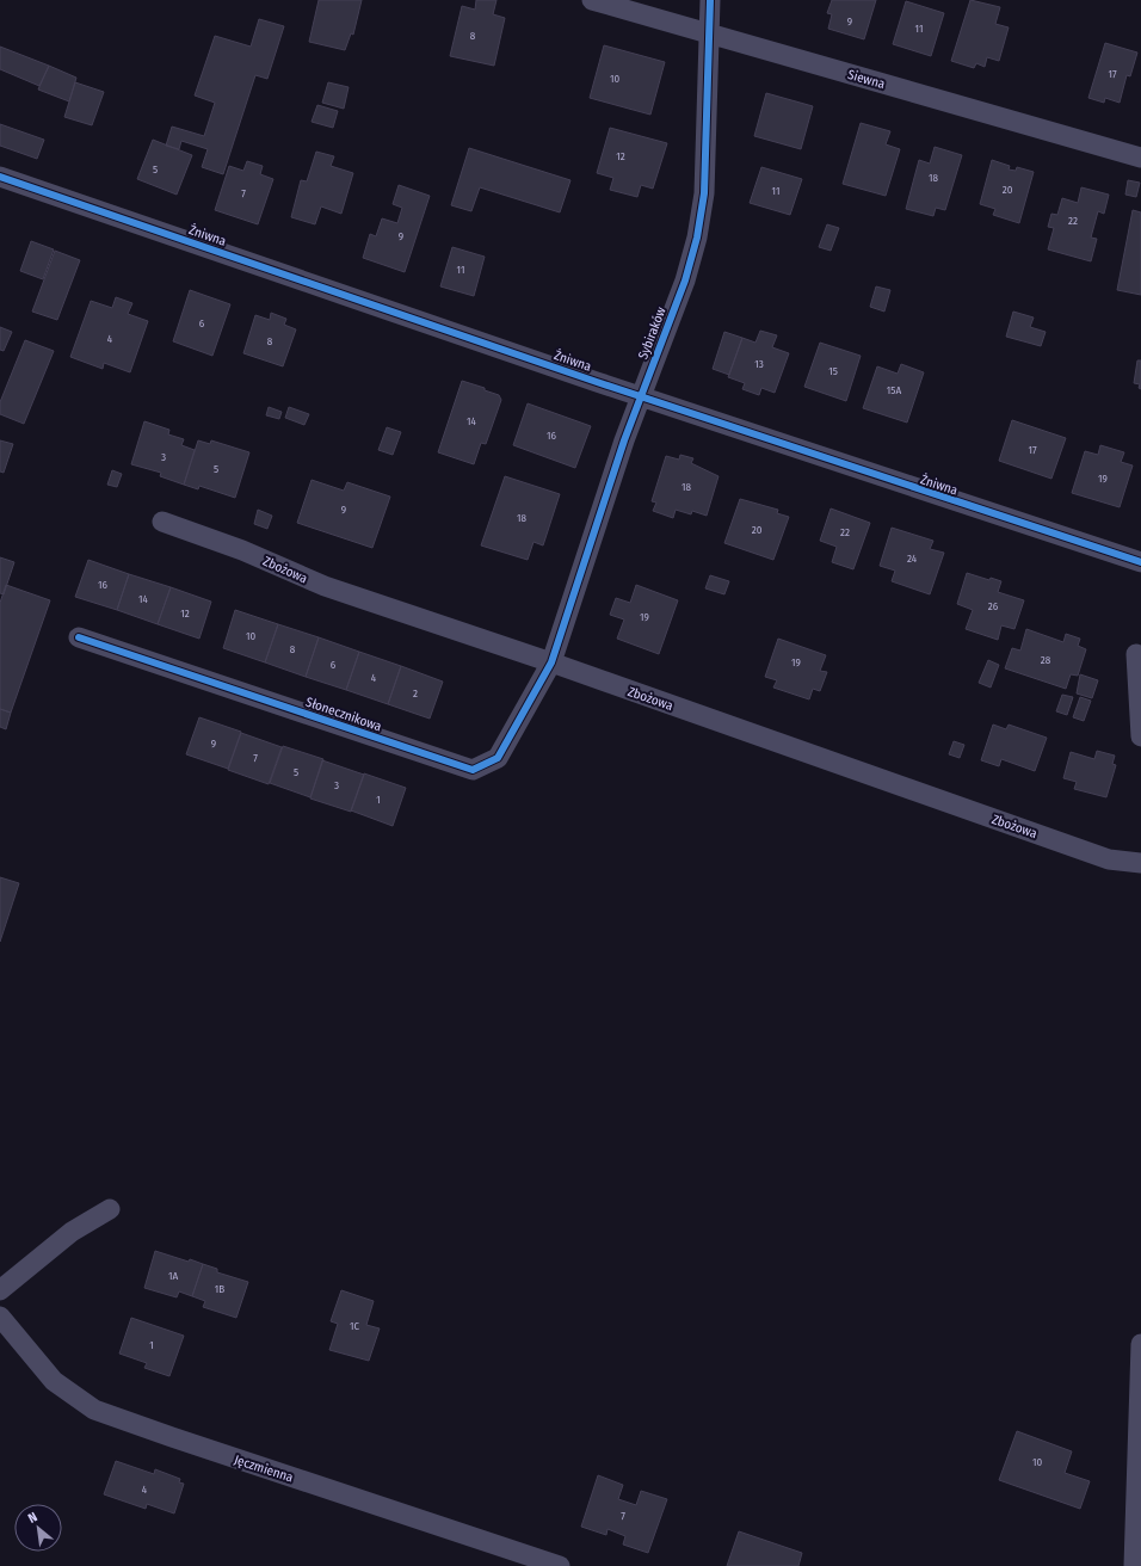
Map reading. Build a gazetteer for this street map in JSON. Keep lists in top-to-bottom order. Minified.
{"streets":{"street":["Siewna","Żniwna","Sybiraków","Zbożowa","Słonecznikowa","Jęczmienna"]},"crossings":[["Siewna","Sybiraków"],["Żniwna","Sybiraków"],["Sybiraków","Zbożowa"],["Sybiraków","Słonecznikowa"],["Zbożowa","Słonecznikowa"]],"house_numbers":["9","11","8","17","10","12","5","18","20","11","7","22","9","11","6","4","8","13","15","15A","14","16","17","3","5","19","18","9","18","20","22","24","16","14","26","12","19","10","8","28","19","6","4","2","9","7","5","3","1","1A","1B","1C","1","10","4","7"],"north":"top left"}
